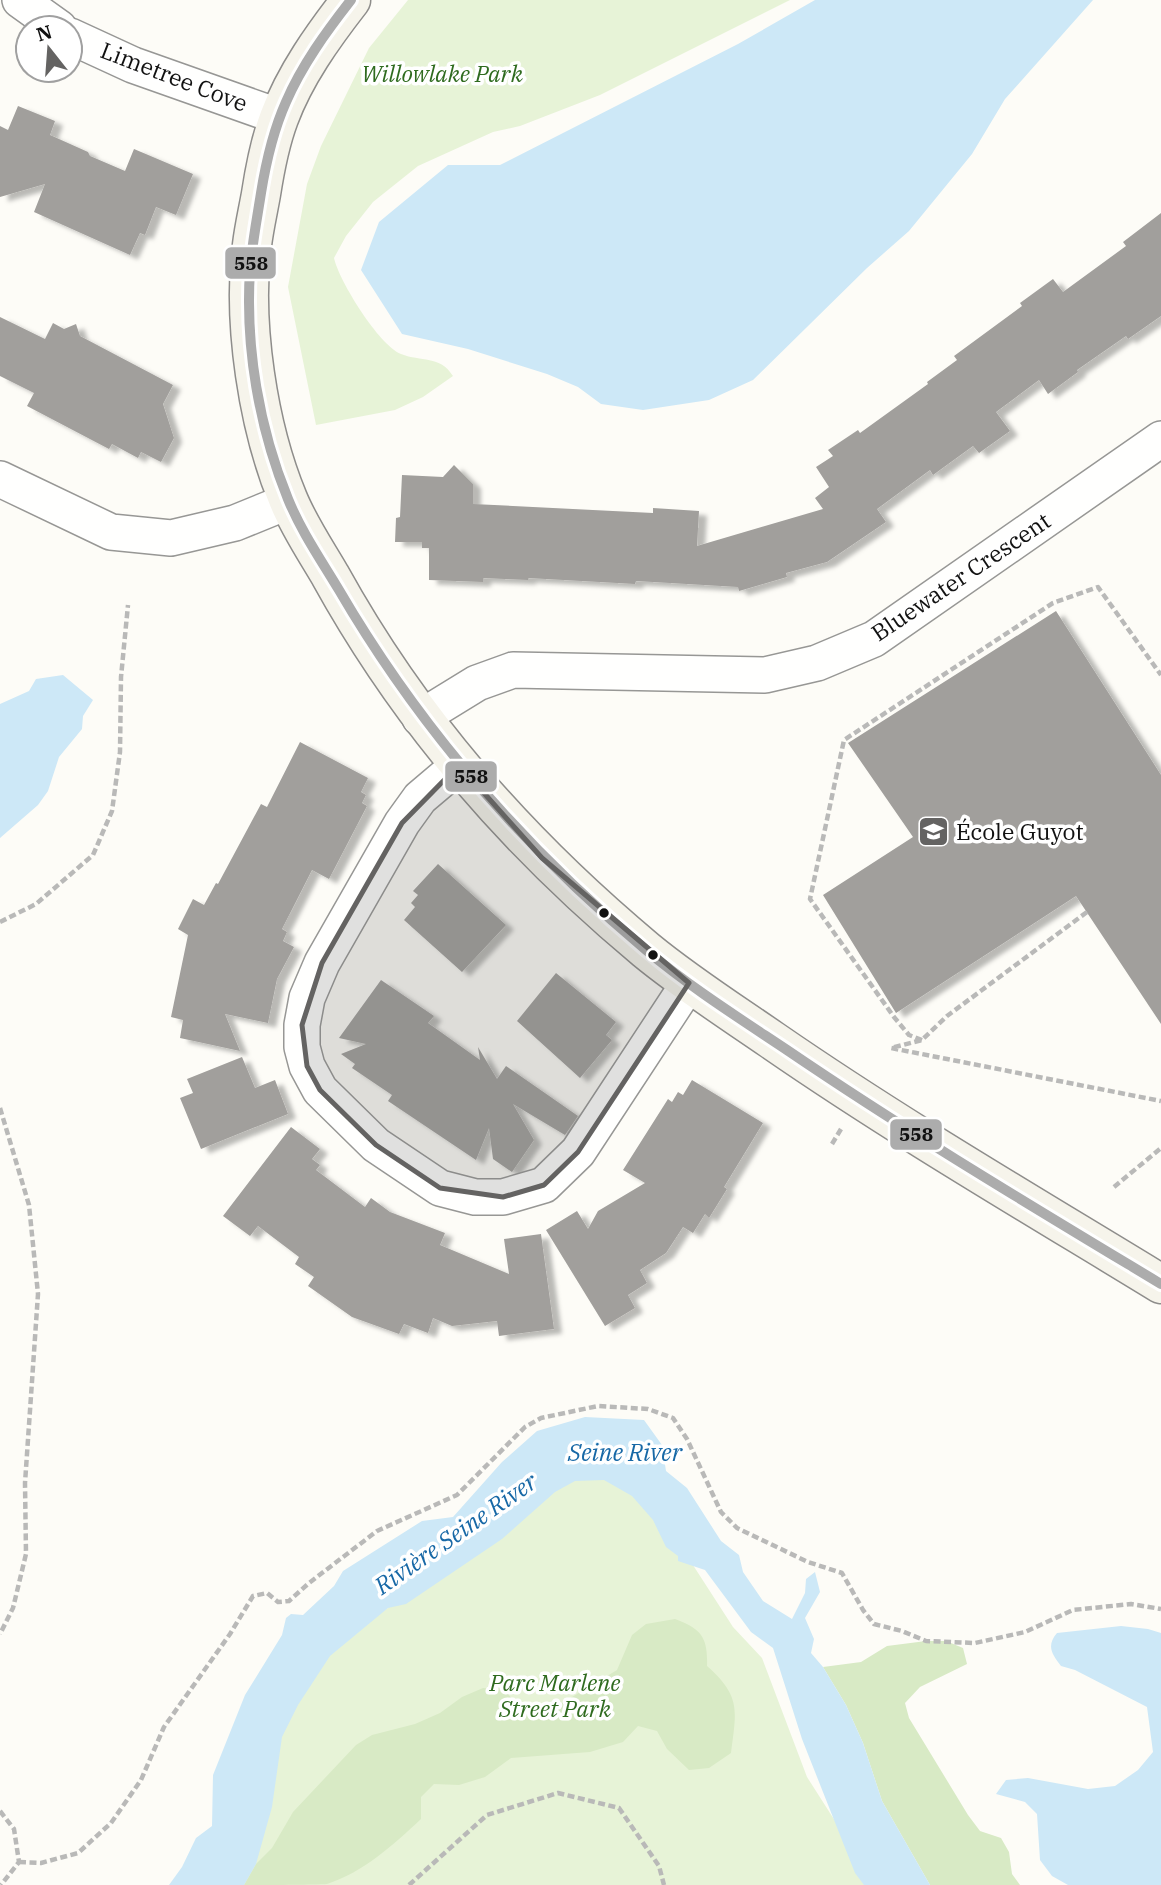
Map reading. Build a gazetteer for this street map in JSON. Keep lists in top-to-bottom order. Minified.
{"streets":{"street":["Limetree Cove","Bluewater Crescent"]},"water":["Seine River","Rivière Seine River"],"parks":["Willowlake Park","Parc Marlene Street Park"],"places":{"school or university":["École Guyot"]},"lines":["transit line 558"],"north":"top"}
